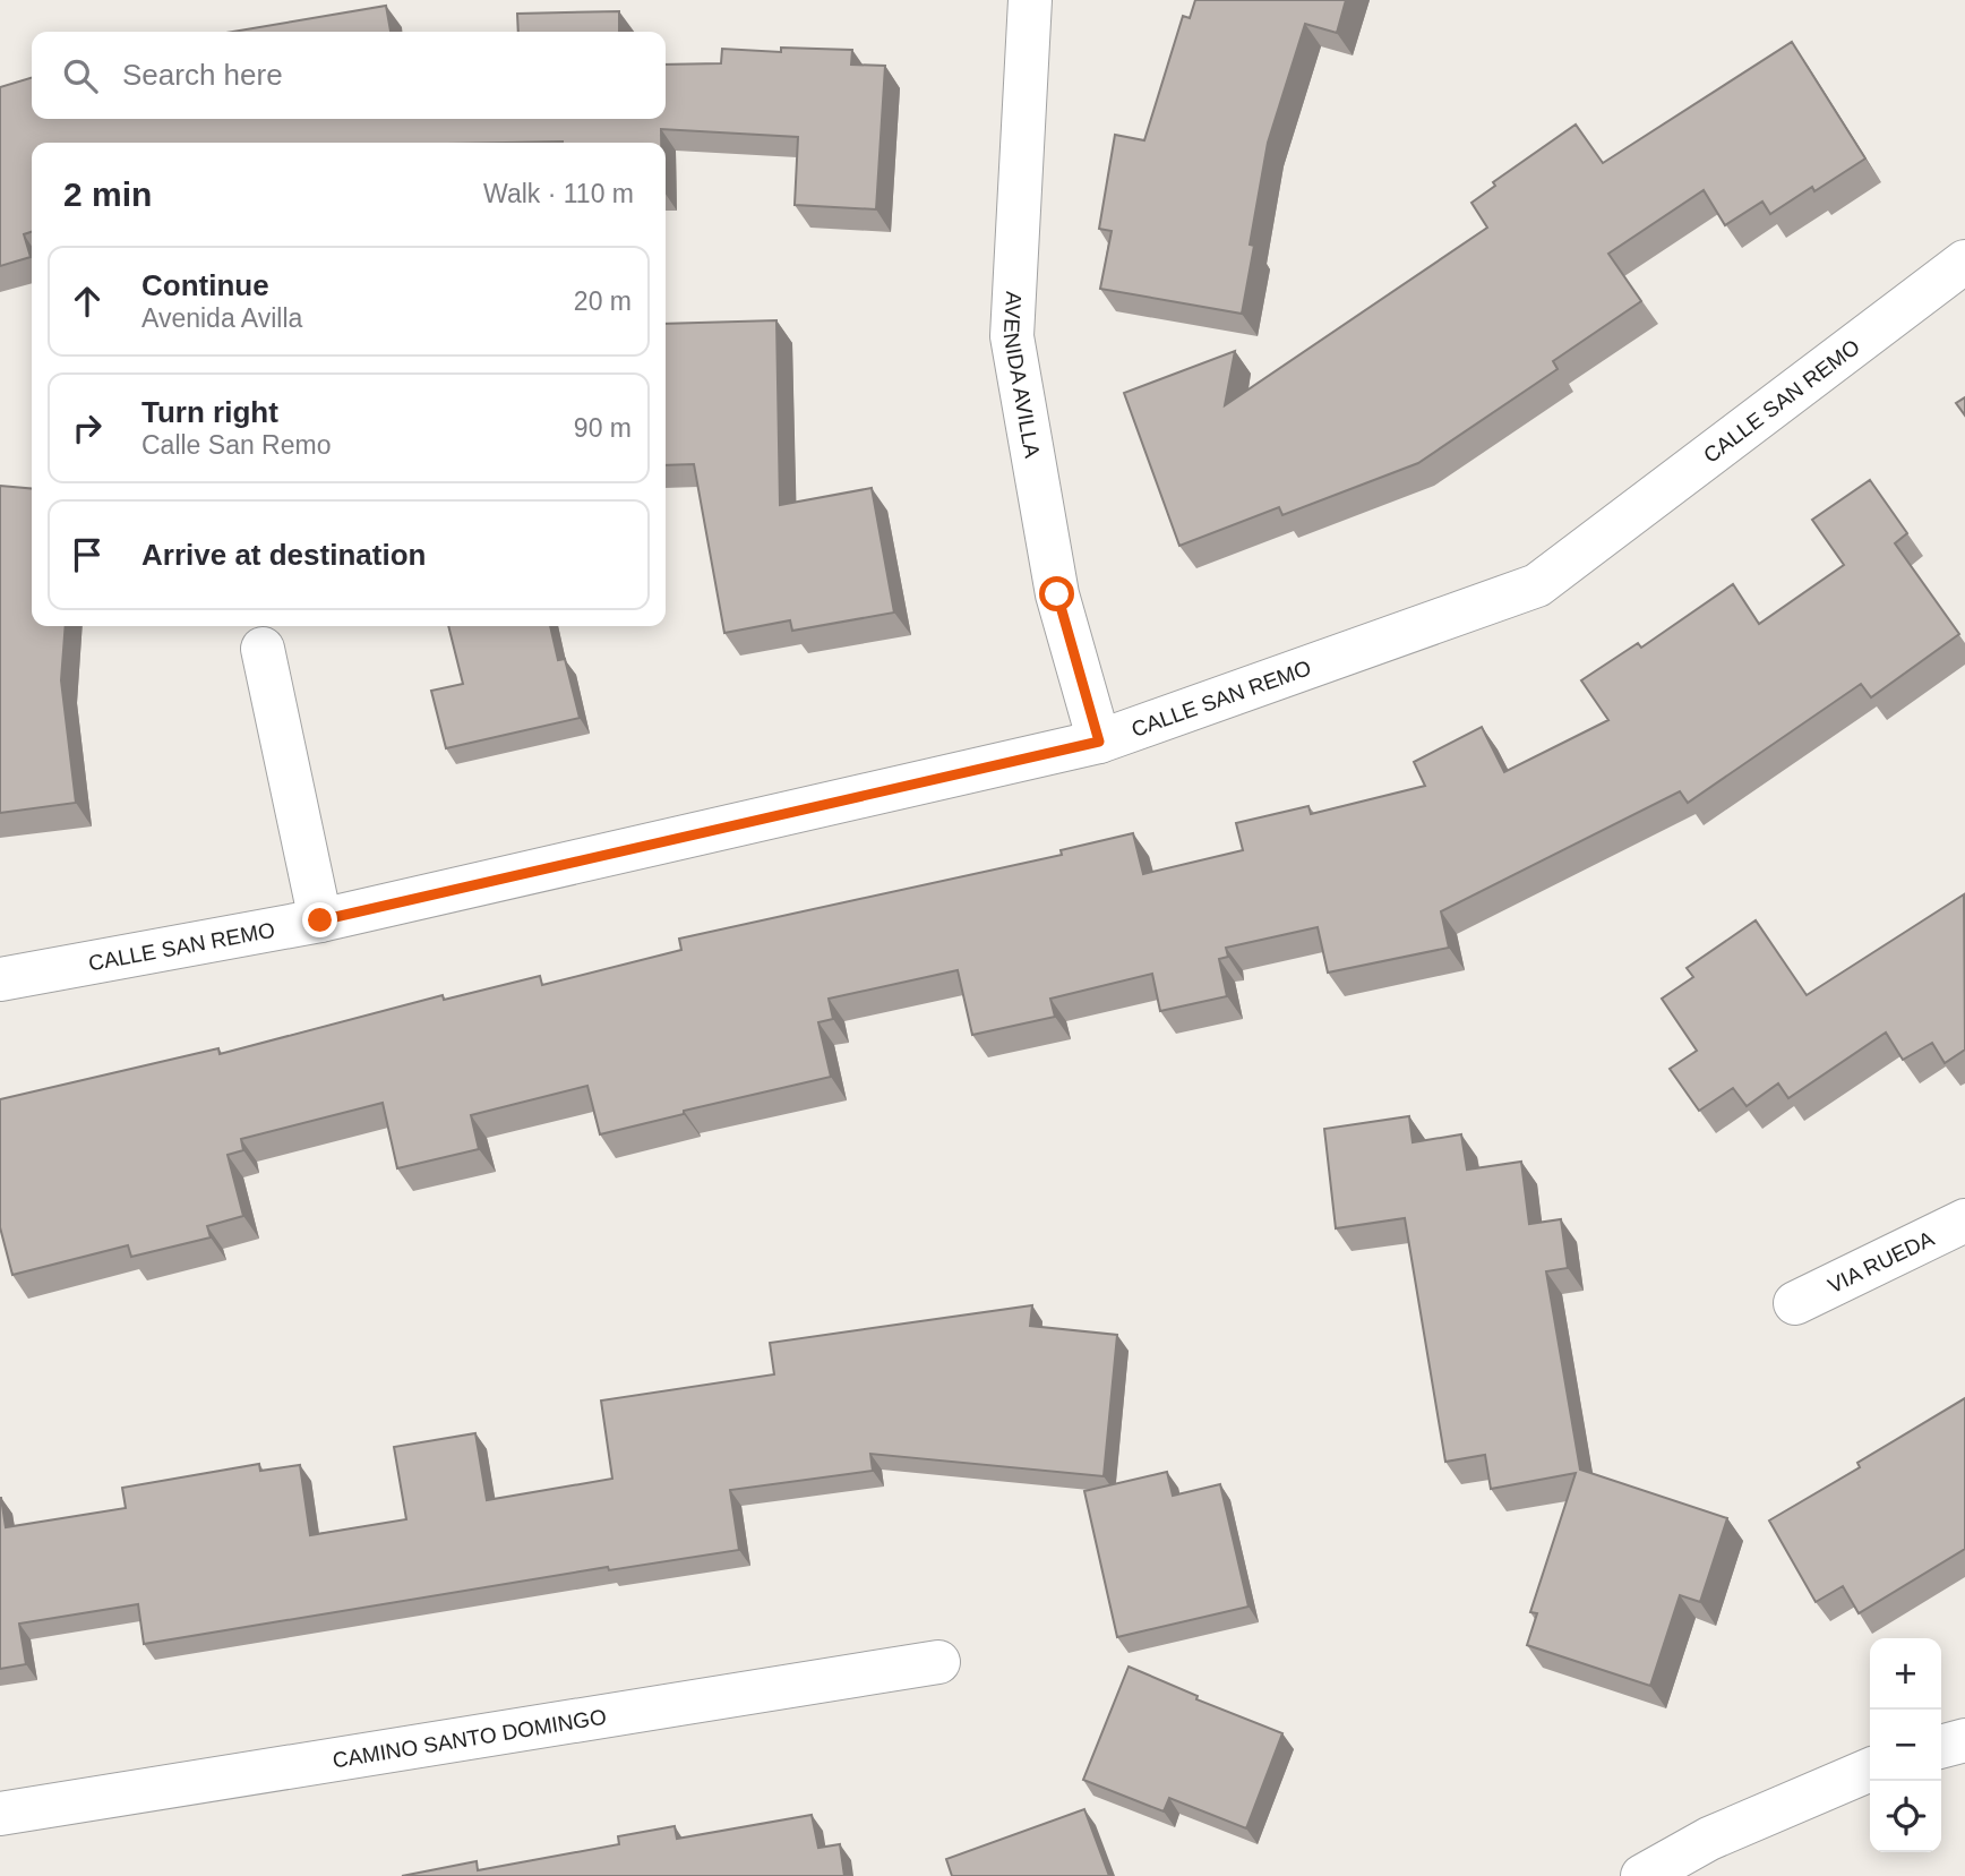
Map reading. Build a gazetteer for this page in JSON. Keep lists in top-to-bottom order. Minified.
{"streets":{"street":["AVENIDA AVILLA","CALLE SAN REMO","VIA RUEDA","CAMINO SANTO DOMINGO"]},"crossings":[["AVENIDA AVILLA","CALLE SAN REMO"]],"page":{"search":"Search here","heading":["2 min","Walk · 110 m"],"list":[["Continue","Avenida Avilla","20 m"],["Turn right","Calle San Remo","90 m"],"Arrive at destination"],"map_buttons":["+","−"]}}
